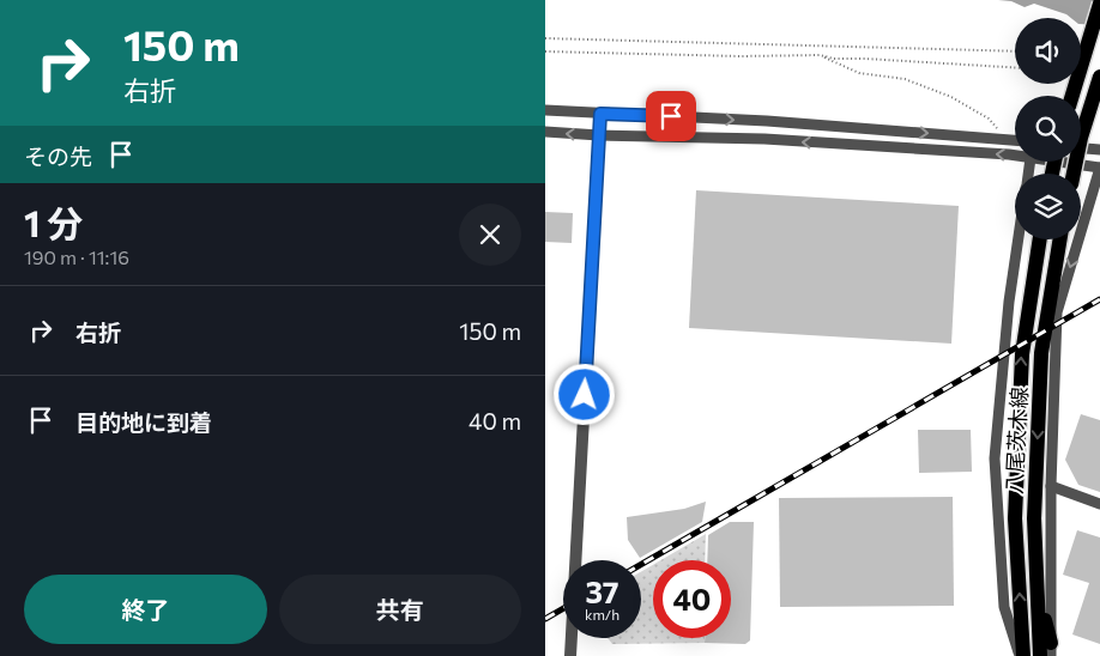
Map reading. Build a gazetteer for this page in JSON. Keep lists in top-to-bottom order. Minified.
{"streets":{"main road":["八尾茨木線"]},"page":{"turn":["150 m","右折"],"then":"その先","heading":["1 分","190 m · 11:16"],"list":[{"name":"右折","value":"150 m"},{"name":"目的地に到着","value":"40 m"}],"speed":"37 km/h","limit":"40","buttons":["終了","共有"]}}
